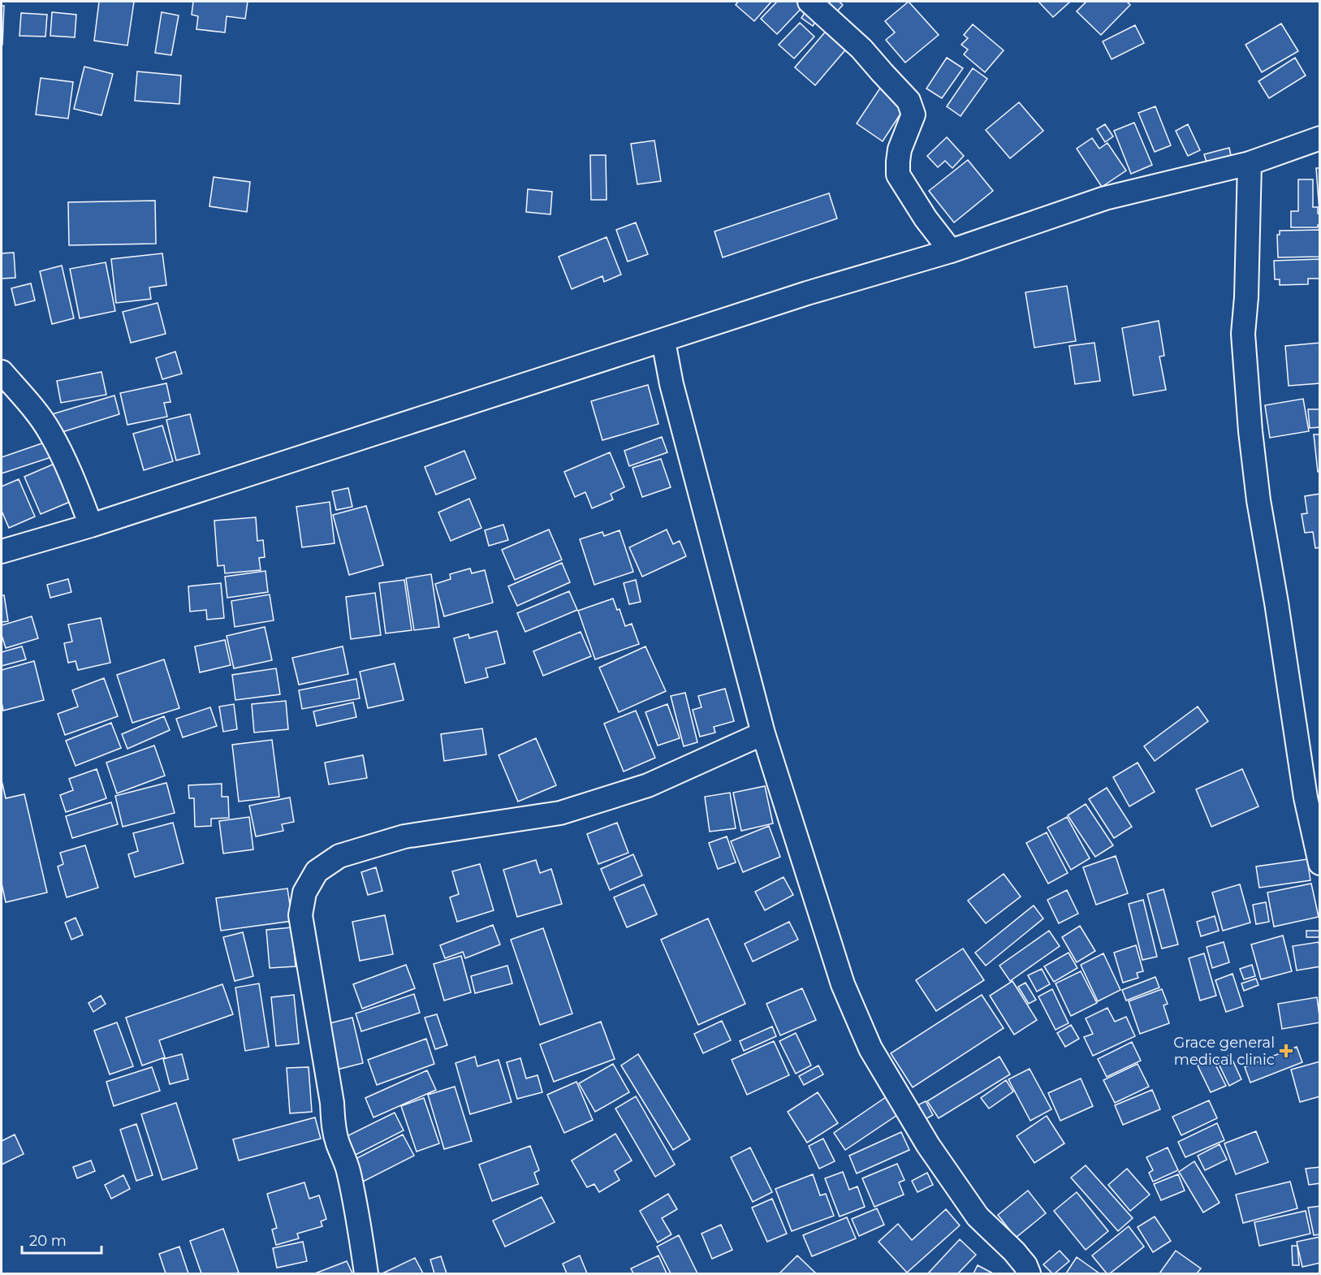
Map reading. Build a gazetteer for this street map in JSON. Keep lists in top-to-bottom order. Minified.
{"places":{"health":["Grace general medical clinic"]},"scale_bar":"20 m"}
